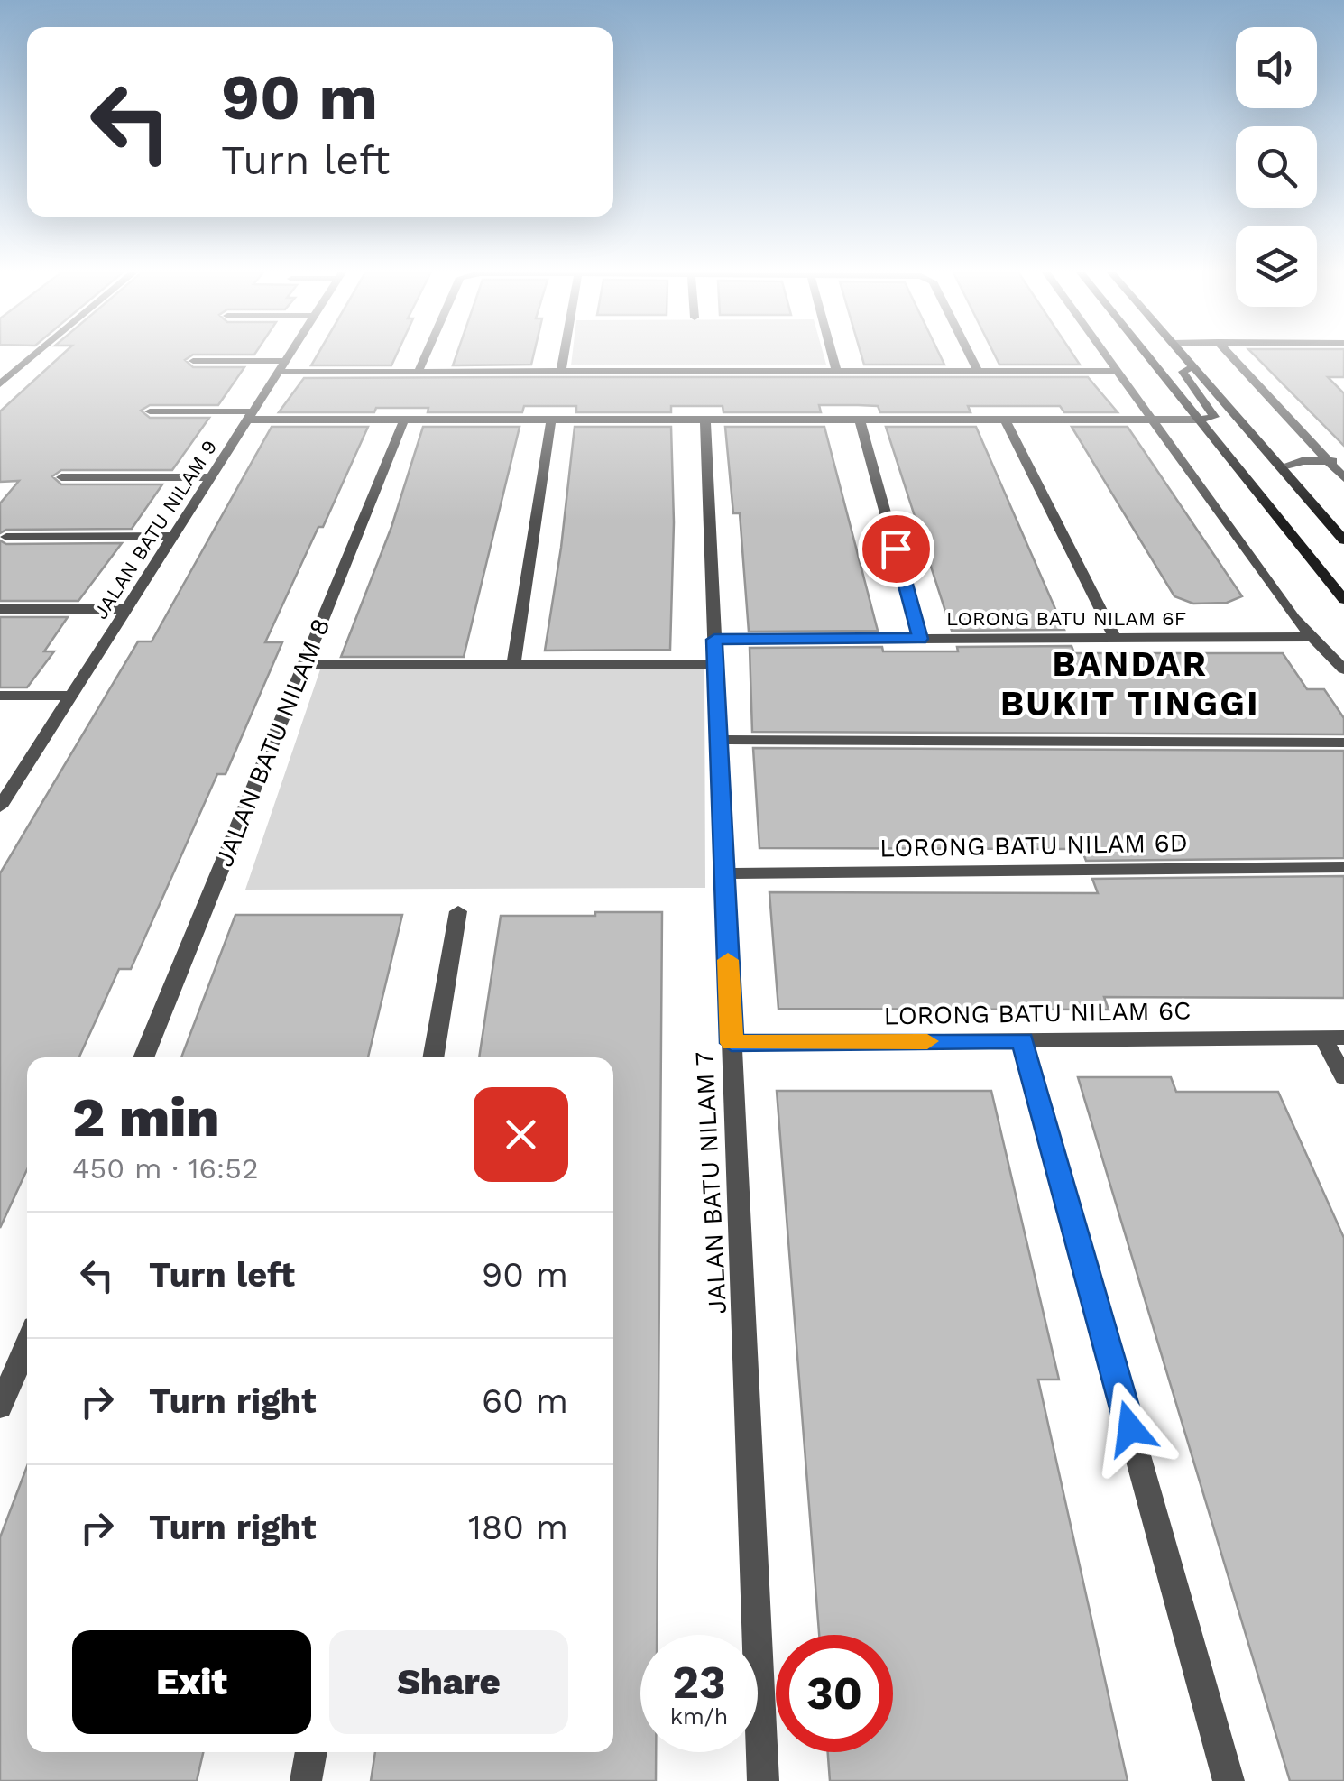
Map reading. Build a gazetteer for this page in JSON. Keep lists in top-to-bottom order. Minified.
{"streets":{"street":["JALAN BATU NILAM 9","LORONG BATU NILAM 6F","JALAN BATU NILAM 8","LORONG BATU NILAM 6D","LORONG BATU NILAM 6C","JALAN BATU NILAM 7"]},"crossings":[["LORONG BATU NILAM 6F","JALAN BATU NILAM 7"],["LORONG BATU NILAM 6D","JALAN BATU NILAM 7"],["LORONG BATU NILAM 6C","JALAN BATU NILAM 7"]],"districts":["BANDAR BUKIT TINGGI"],"page":{"turn":["90 m","Turn left"],"heading":["2 min","450 m · 16:52"],"list":[{"name":"Turn left","value":"90 m"},{"name":"Turn right","value":"60 m"},{"name":"Turn right","value":"180 m"}],"buttons":["Exit","Share"],"speed":"23 km/h","limit":"30"}}
